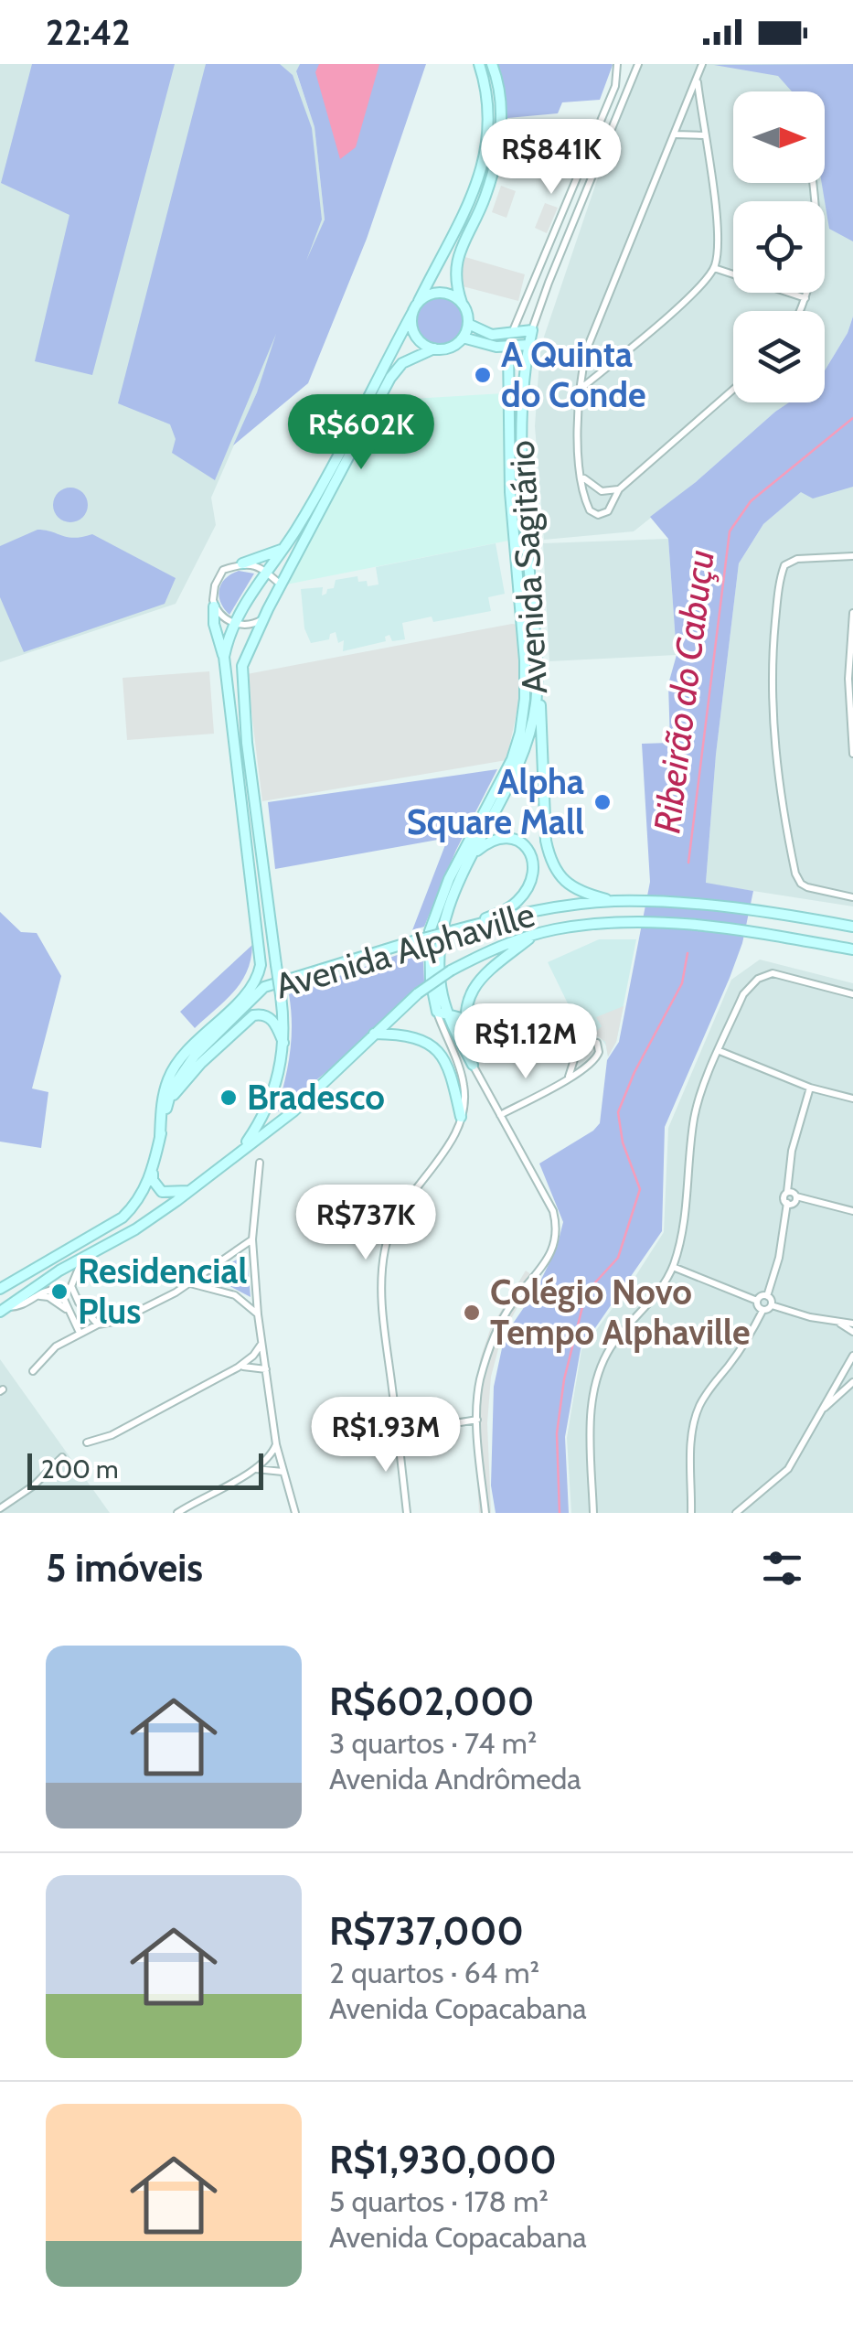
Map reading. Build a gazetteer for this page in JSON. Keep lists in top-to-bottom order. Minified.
{"streets":{"main road":["Avenida Sagitário","Avenida Alphaville"]},"water":["Ribeirão do Cabuçu"],"places":["A Quinta do Conde","Alpha Square Mall","Bradesco","Residencial Plus","Colégio Novo Tempo Alphaville"],"scale_bar":"200 m","north":"right","page":{"status":"22:42","price":["R$841K","R$602K","R$1.12M","R$737K","R$1.93M"],"scale":"200 m","heading":"5 imóveis","list":[{"name":"R$602,000","note":"3 quartos · 74 m² · Avenida Andrômeda"},{"name":"R$737,000","note":"2 quartos · 64 m² · Avenida Copacabana"},{"name":"R$1,930,000","note":"5 quartos · 178 m² · Avenida Copacabana"}]}}
